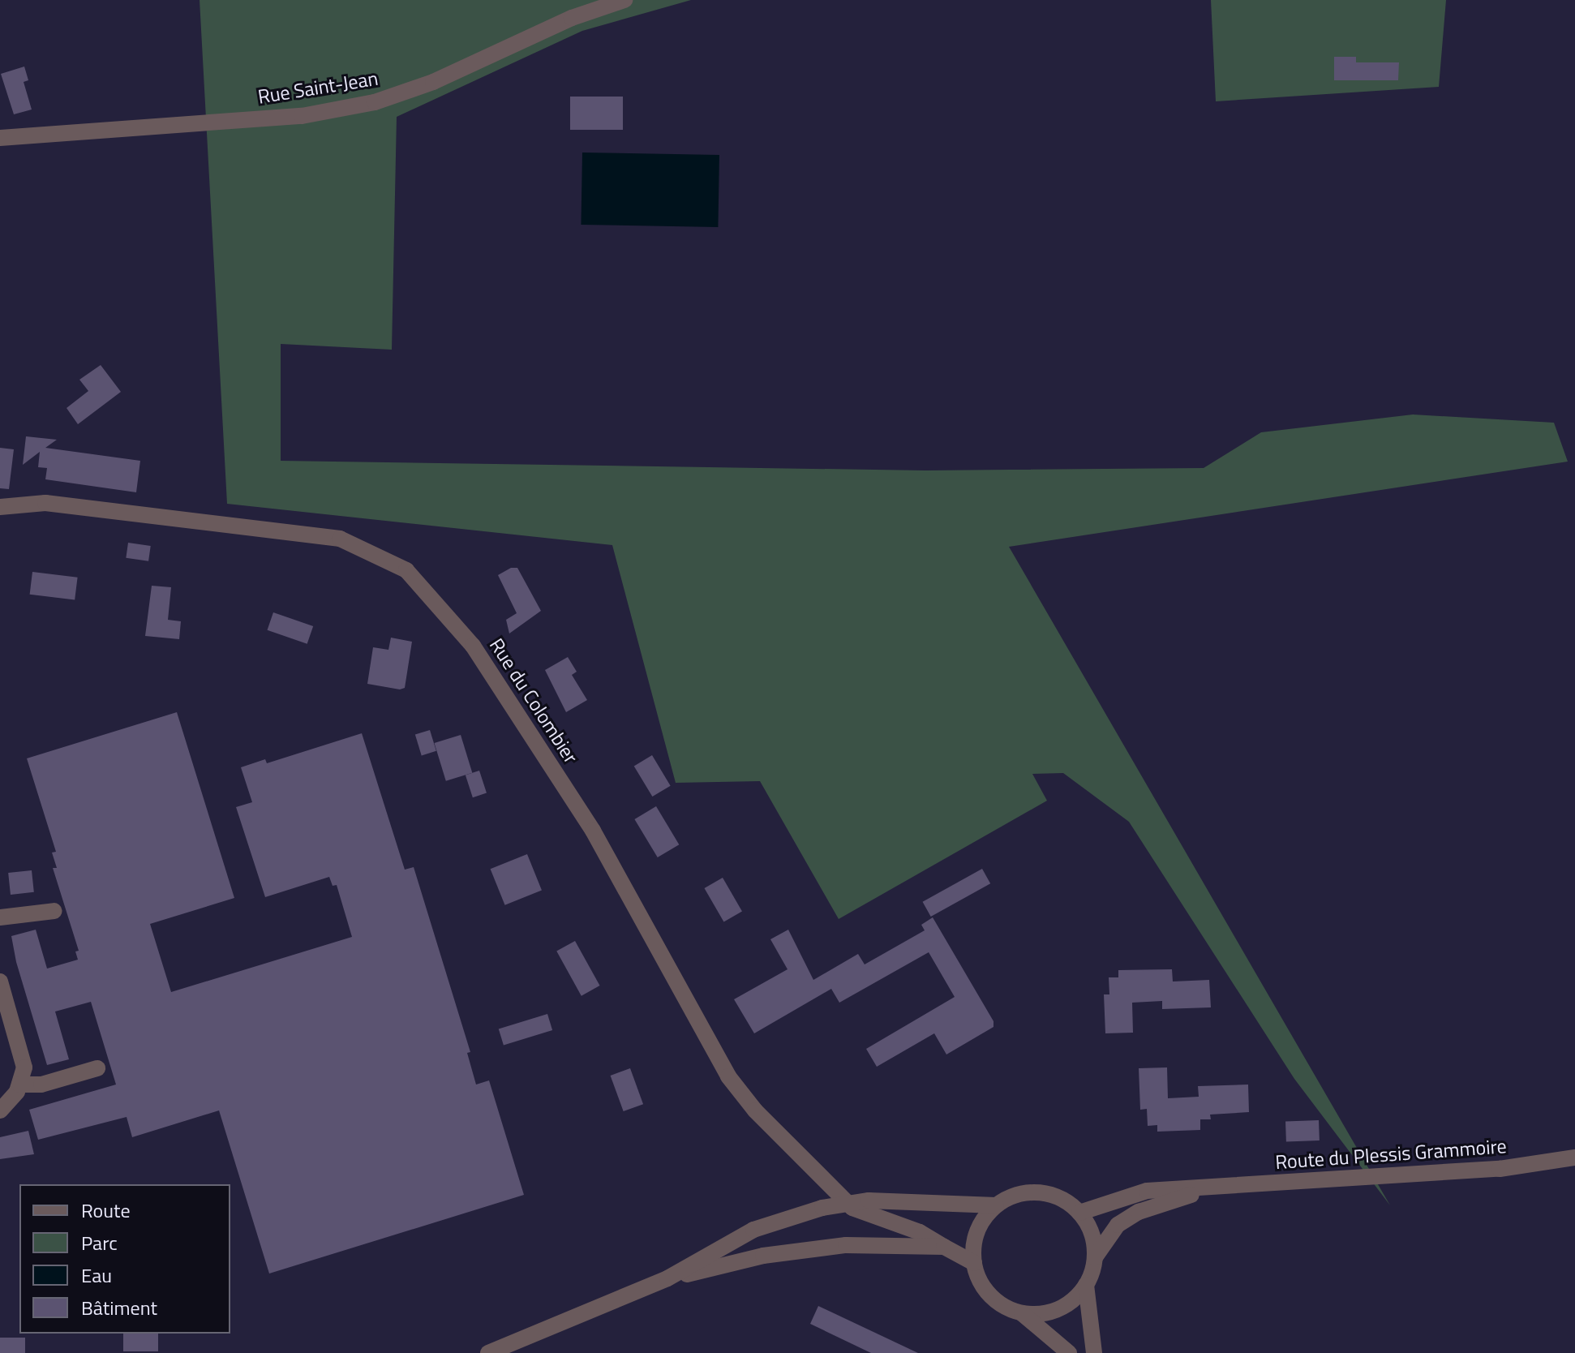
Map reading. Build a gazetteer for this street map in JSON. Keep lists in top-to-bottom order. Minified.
{"streets":{"street":["Rue Saint-Jean","Rue du Colombier","Route du Plessis Grammoire"]},"crossings":[["Rue du Colombier","Route du Plessis Grammoire"]],"legend":["Route","Parc","Eau","Bâtiment"]}
